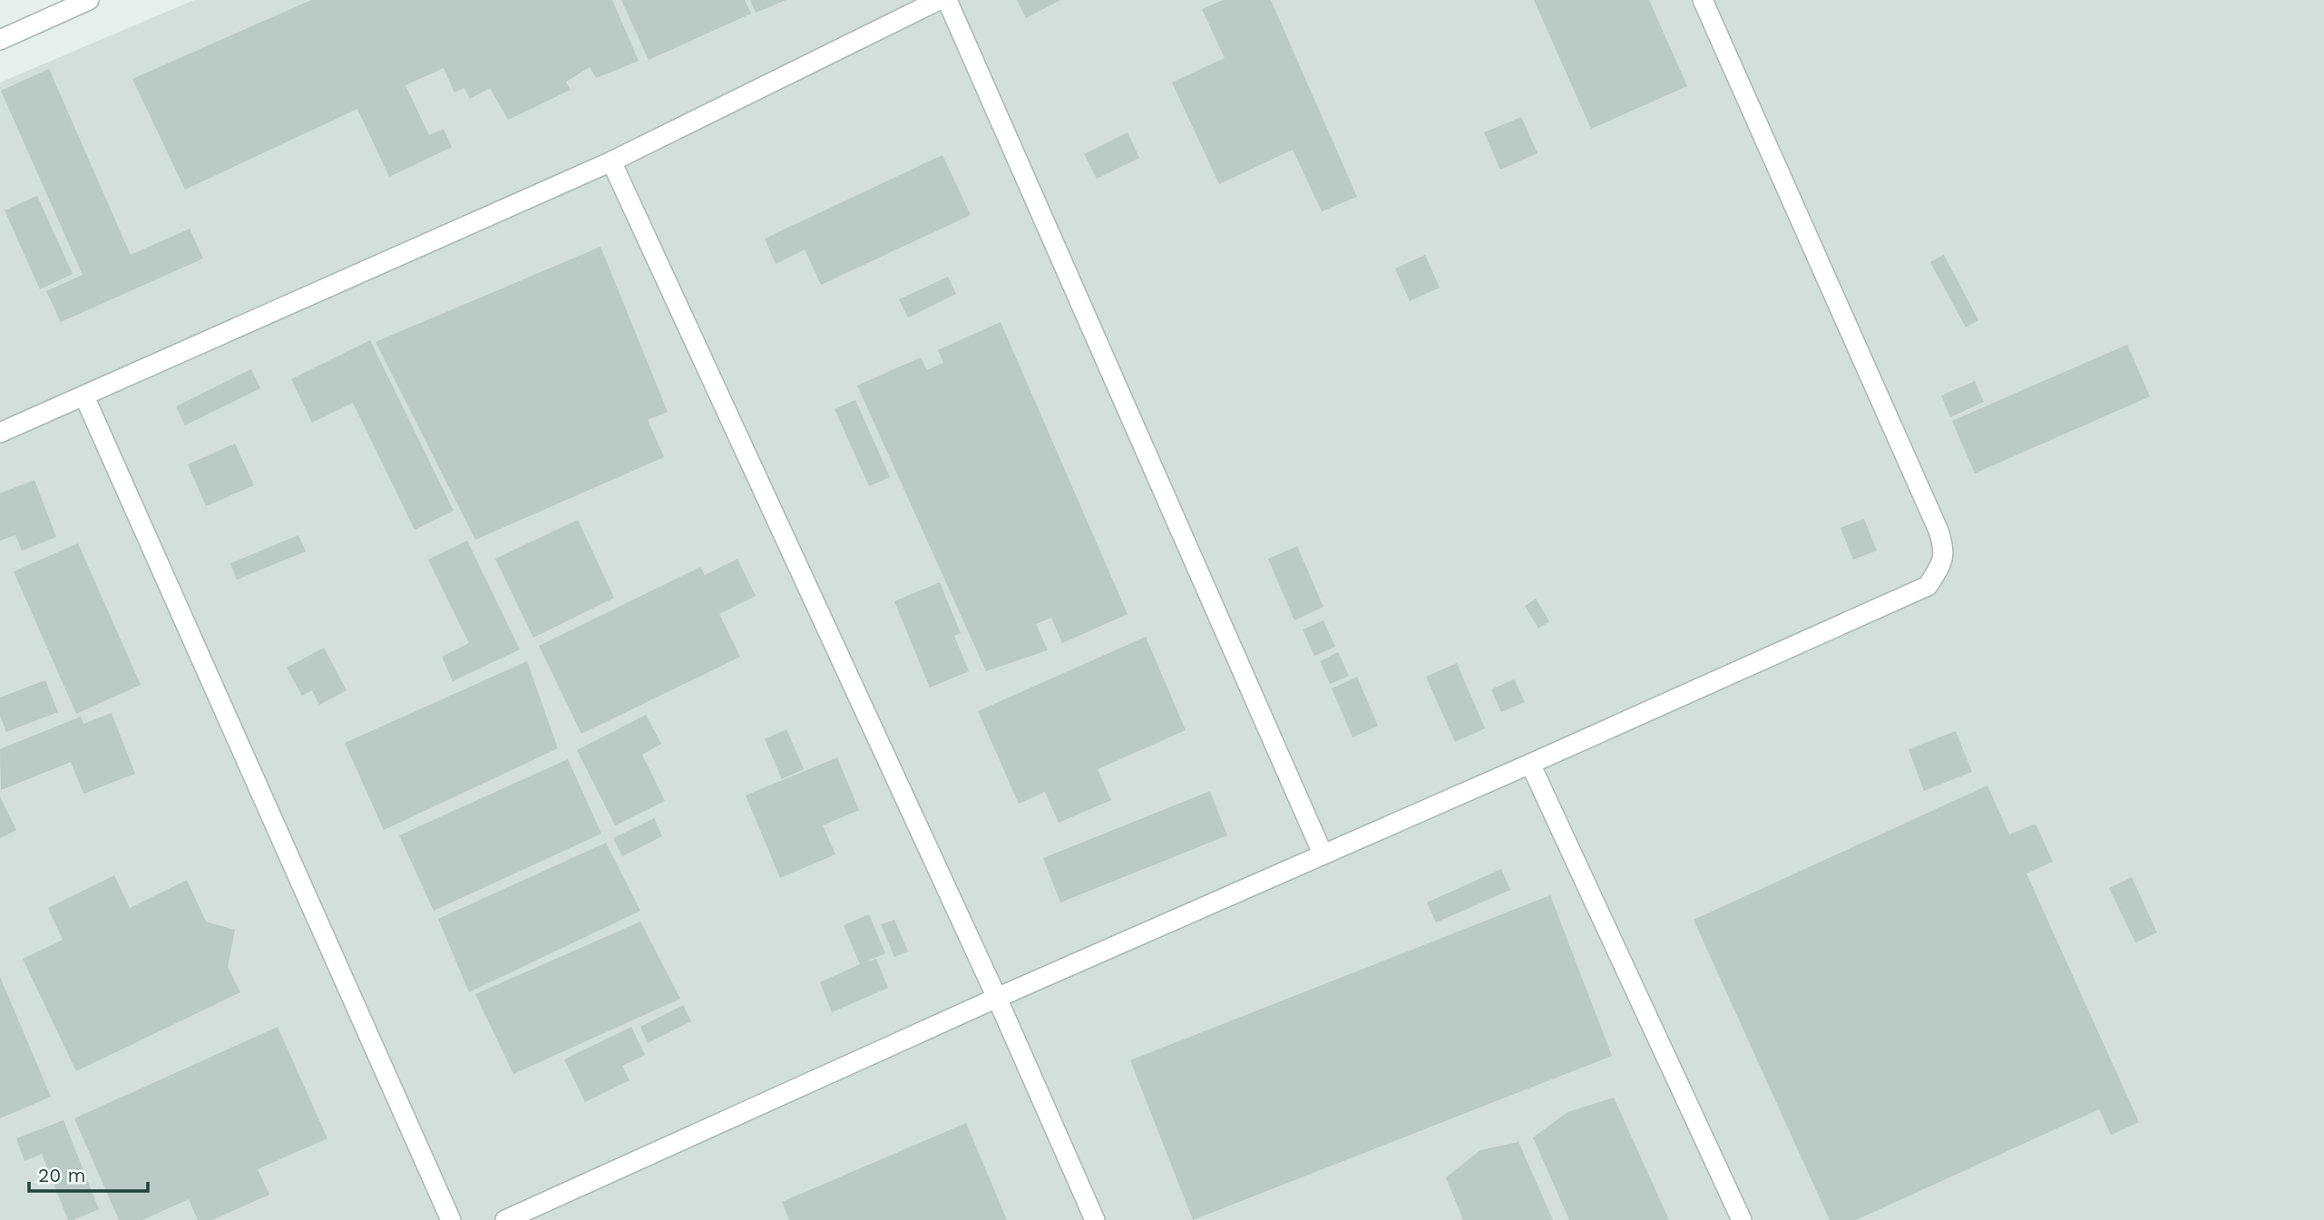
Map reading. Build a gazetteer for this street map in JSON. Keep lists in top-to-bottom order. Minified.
{"scale_bar":"20 m"}
